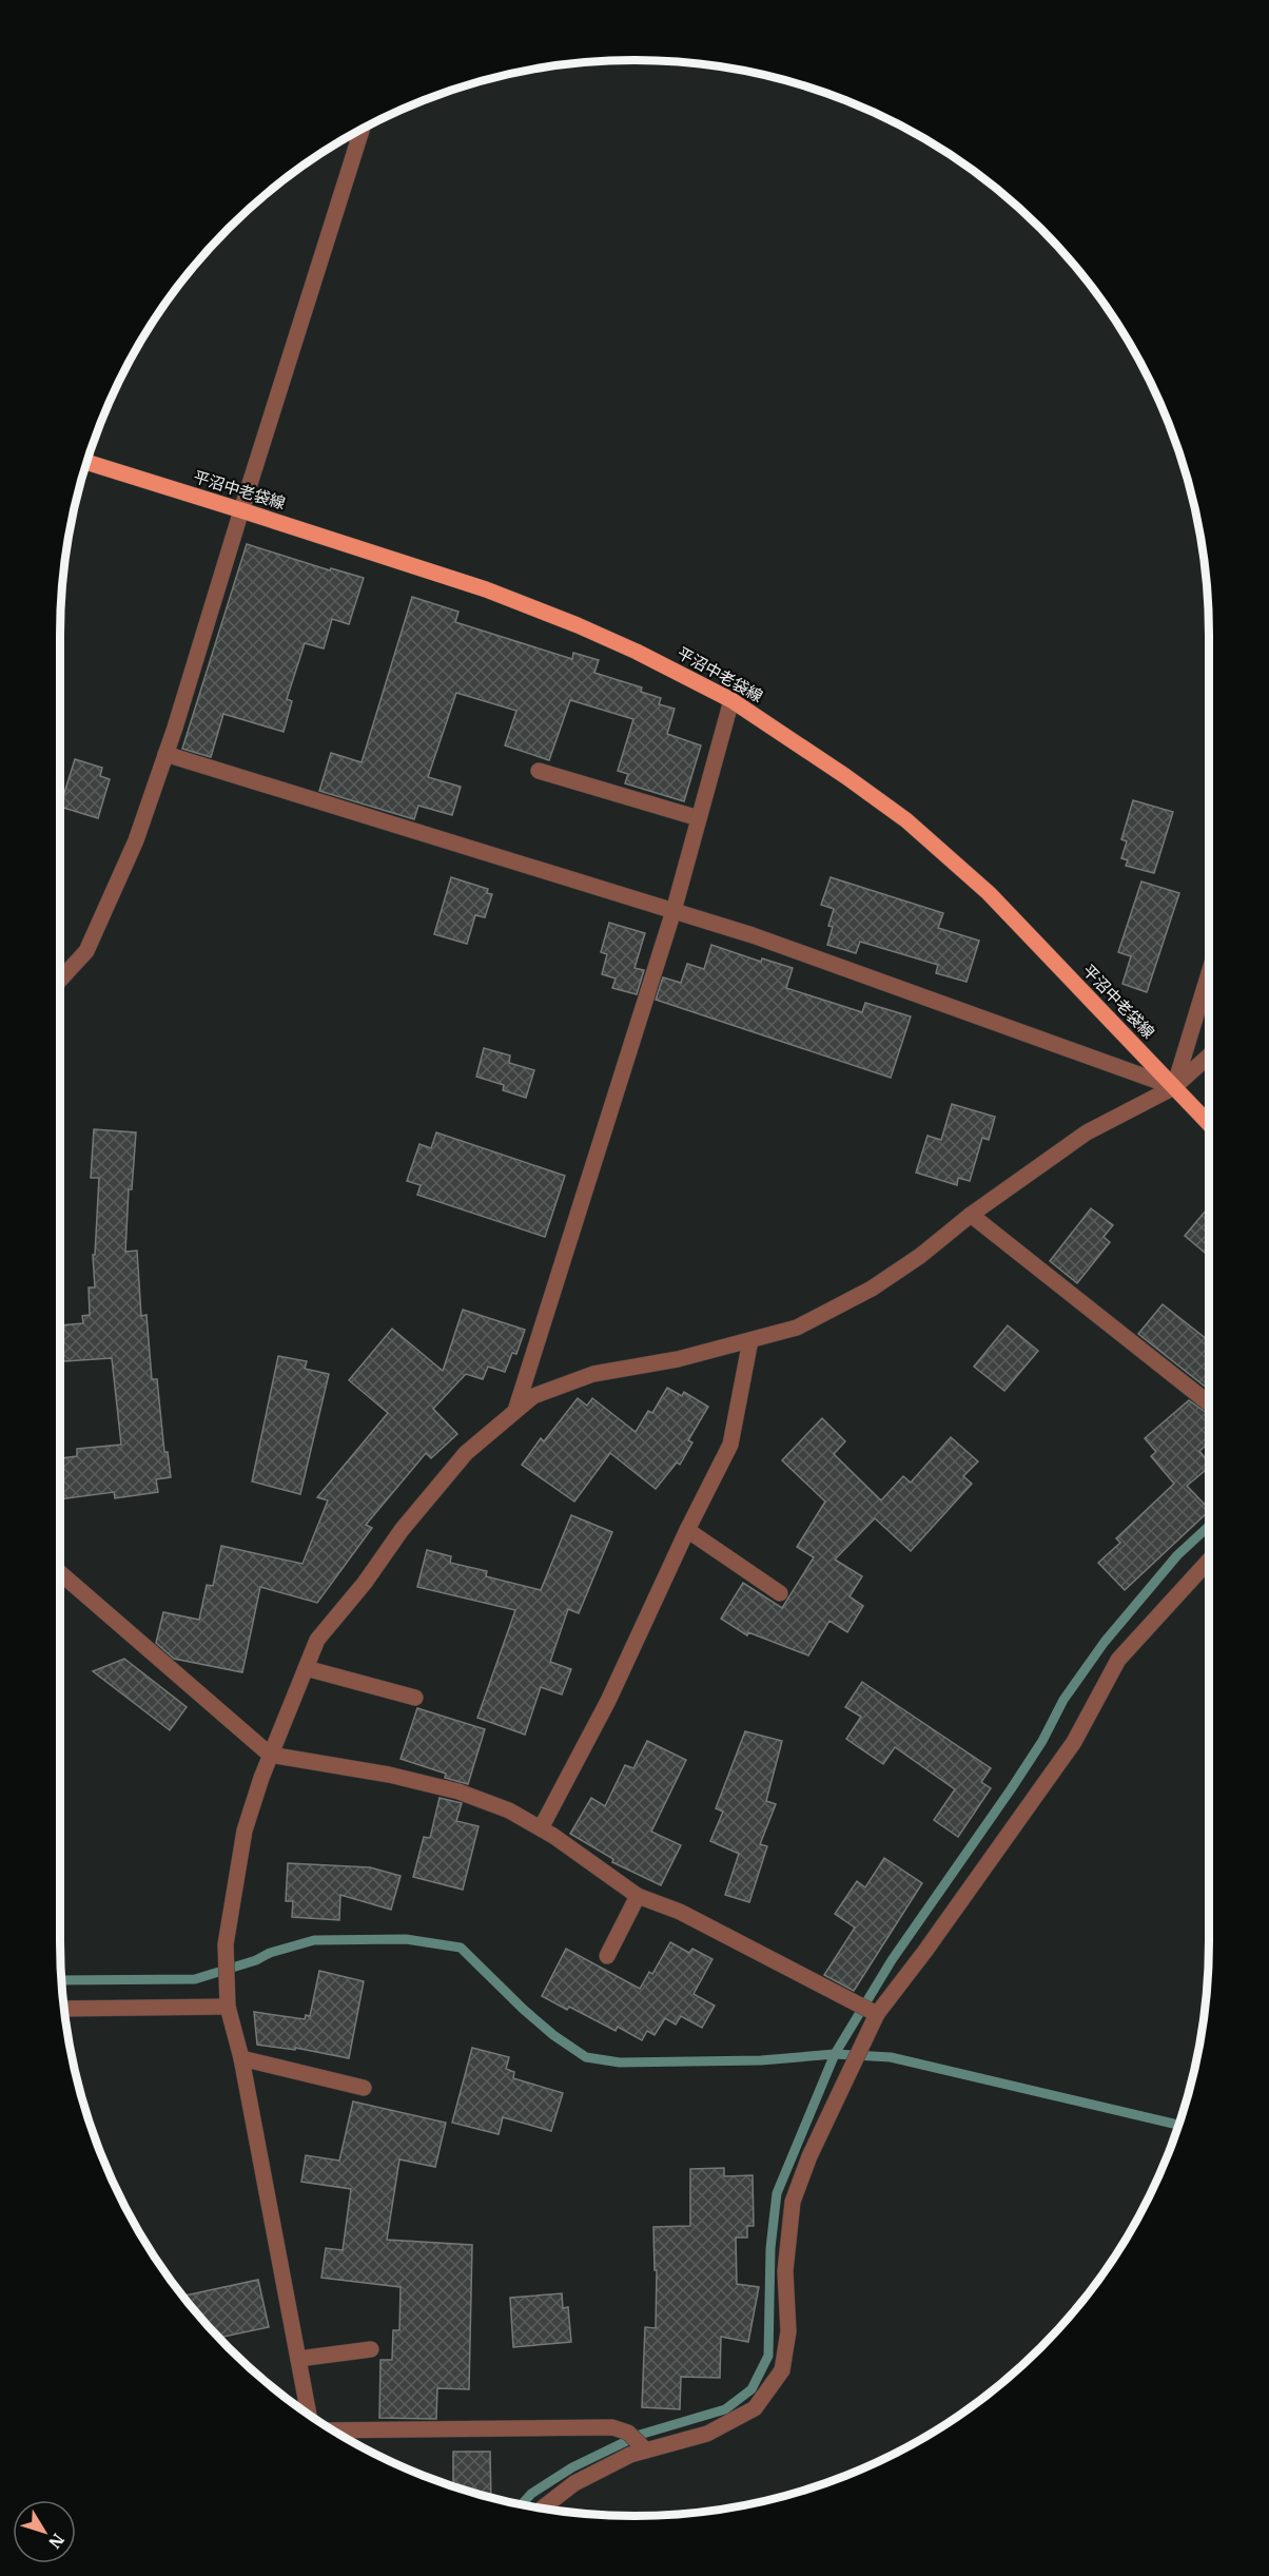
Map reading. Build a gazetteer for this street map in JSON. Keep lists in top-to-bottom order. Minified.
{"streets":{"main road":["平沼中老袋線"]},"north":"bottom right"}
